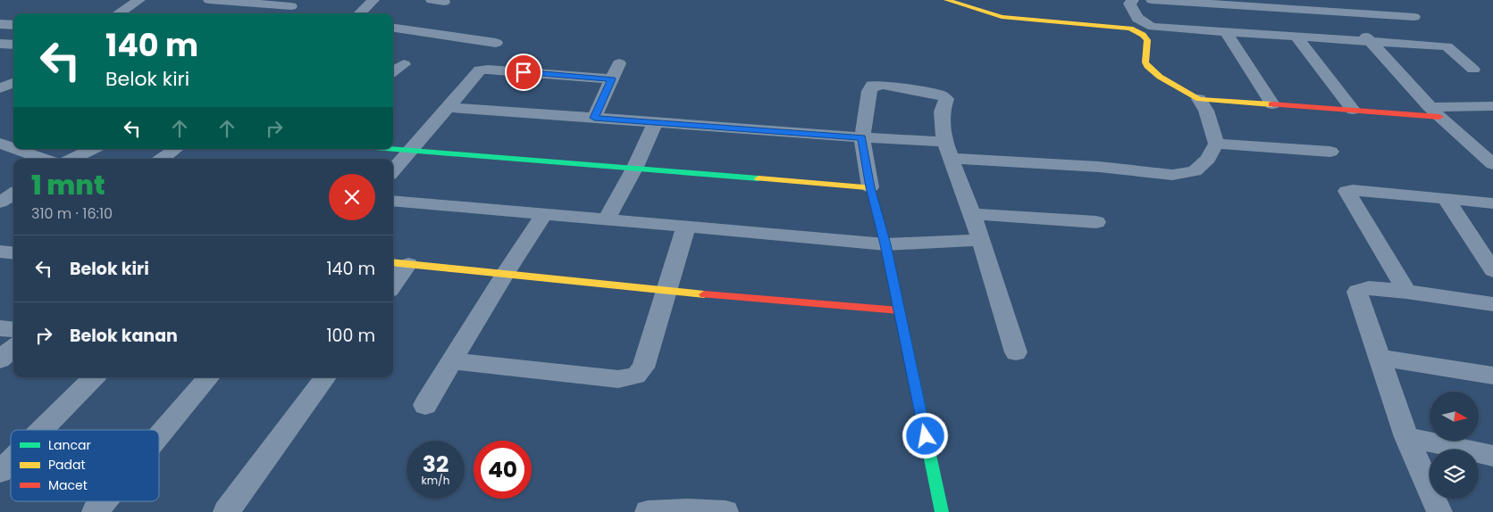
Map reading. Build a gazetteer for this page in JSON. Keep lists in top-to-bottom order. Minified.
{"legend":["Lancar","Padat","Macet"],"north":"right","page":{"turn":["140 m","Belok kiri"],"heading":["1 mnt","310 m · 16:10"],"list":[{"name":"Belok kiri","value":"140 m"},{"name":"Belok kanan","value":"100 m"}],"speed":"32 km/h","limit":"40"}}
